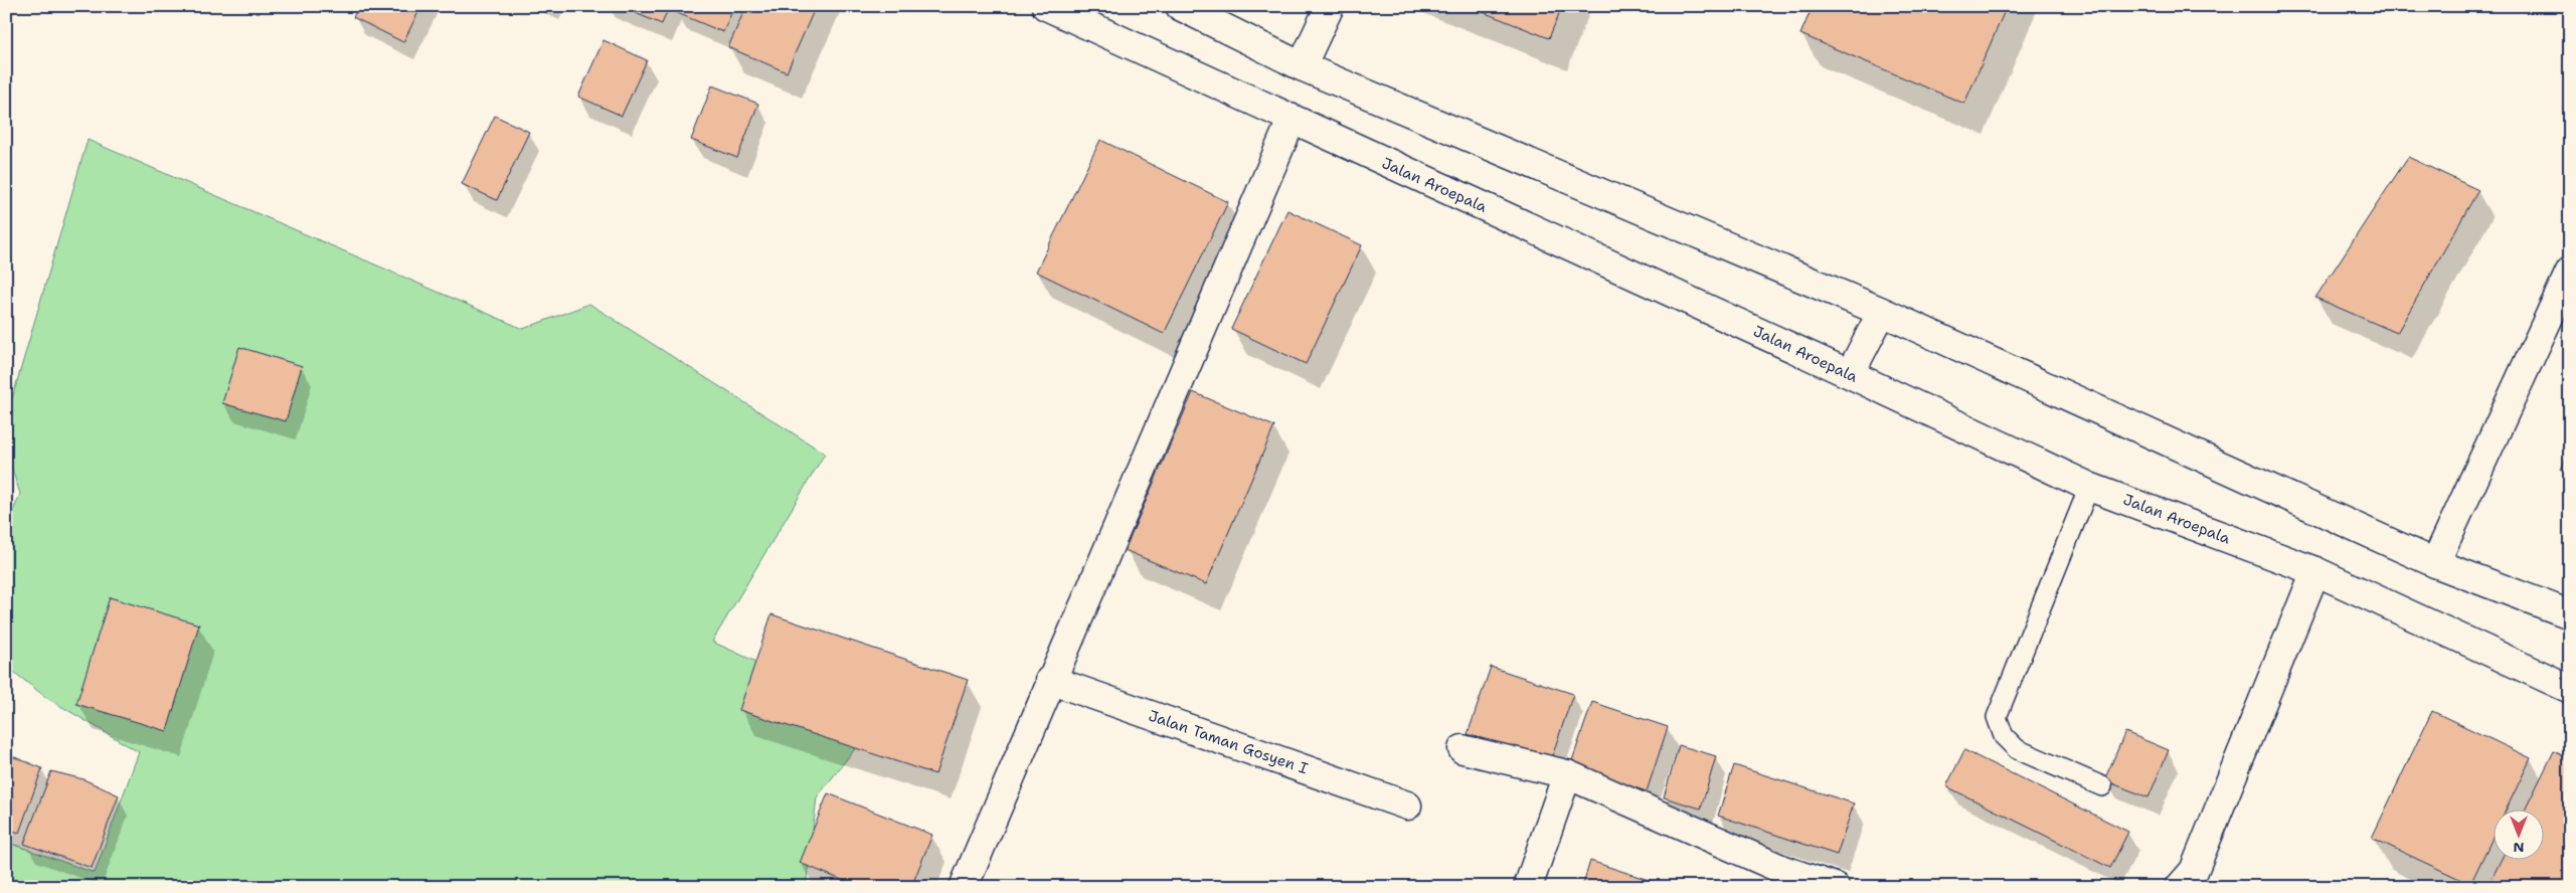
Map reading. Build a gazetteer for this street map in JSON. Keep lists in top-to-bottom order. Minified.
{"streets":{"main road":["Jalan Aroepala","Jalan Taman Gosyen I"]},"north":"bottom"}
